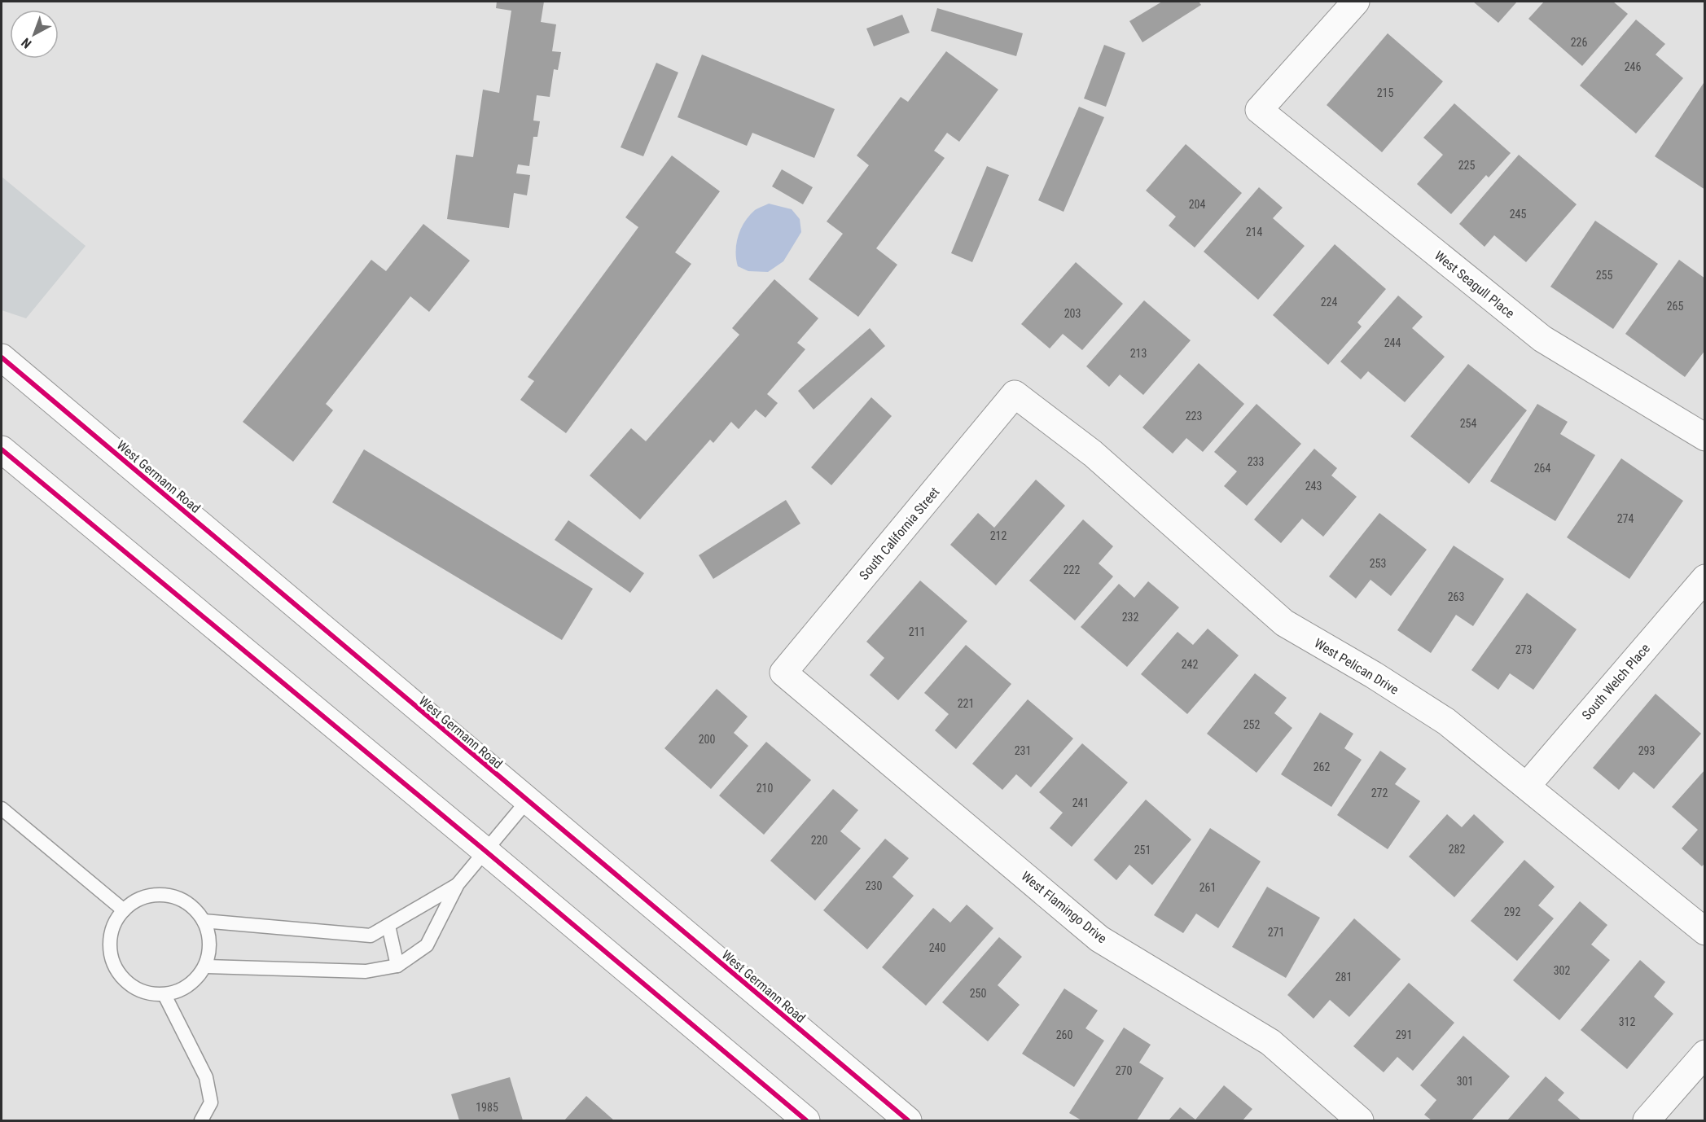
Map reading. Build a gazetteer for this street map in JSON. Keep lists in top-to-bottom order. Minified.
{"streets":{"street":["West Seagull Place","West Germann Road","South California Street","West Pelican Drive","South Welch Place","West Flamingo Drive"]},"crossings":[["South California Street","West Pelican Drive"],["South California Street","West Flamingo Drive"],["West Pelican Drive","South Welch Place"]],"house_numbers":["226","246","215","225","204","245","214","255","224","265","203","244","213","223","254","233","264","243","274","212","253","222","263","232","211","273","242","221","252","200","231","293","262","210","272","241","220","282","251","230","261","292","271","240","302","281","250","312","260","291","270","301","1985"],"north":"bottom left"}
